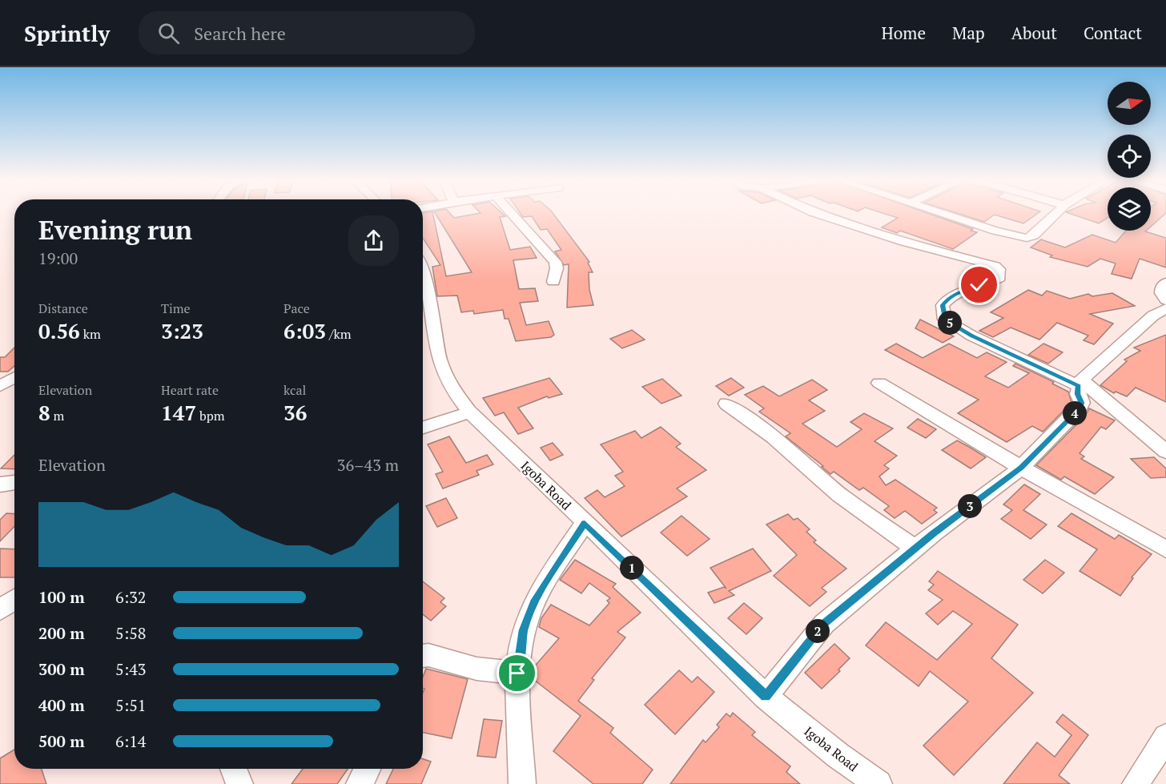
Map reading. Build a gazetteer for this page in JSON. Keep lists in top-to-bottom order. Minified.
{"streets":{"street":["Igoba Road"]},"north":"right","page":{"header":"Sprintly","search":"Search here","nav":["Home","Map","About","Contact"],"heading":["Evening run","19:00"],"stats":[["Distance","0.56 km"],["Time","3:23"],["Pace","6:03 /km"],["Elevation","8 m"],["Heart rate","147 bpm"],["kcal","36"]],"pins":["5","4","3","1","2"],"chart":["Elevation","36–43 m"],"list":[{"name":"100 m","note":"6:32"},{"name":"200 m","note":"5:58"},{"name":"300 m","note":"5:43"},{"name":"400 m","note":"5:51"},{"name":"500 m","note":"6:14"}]}}
